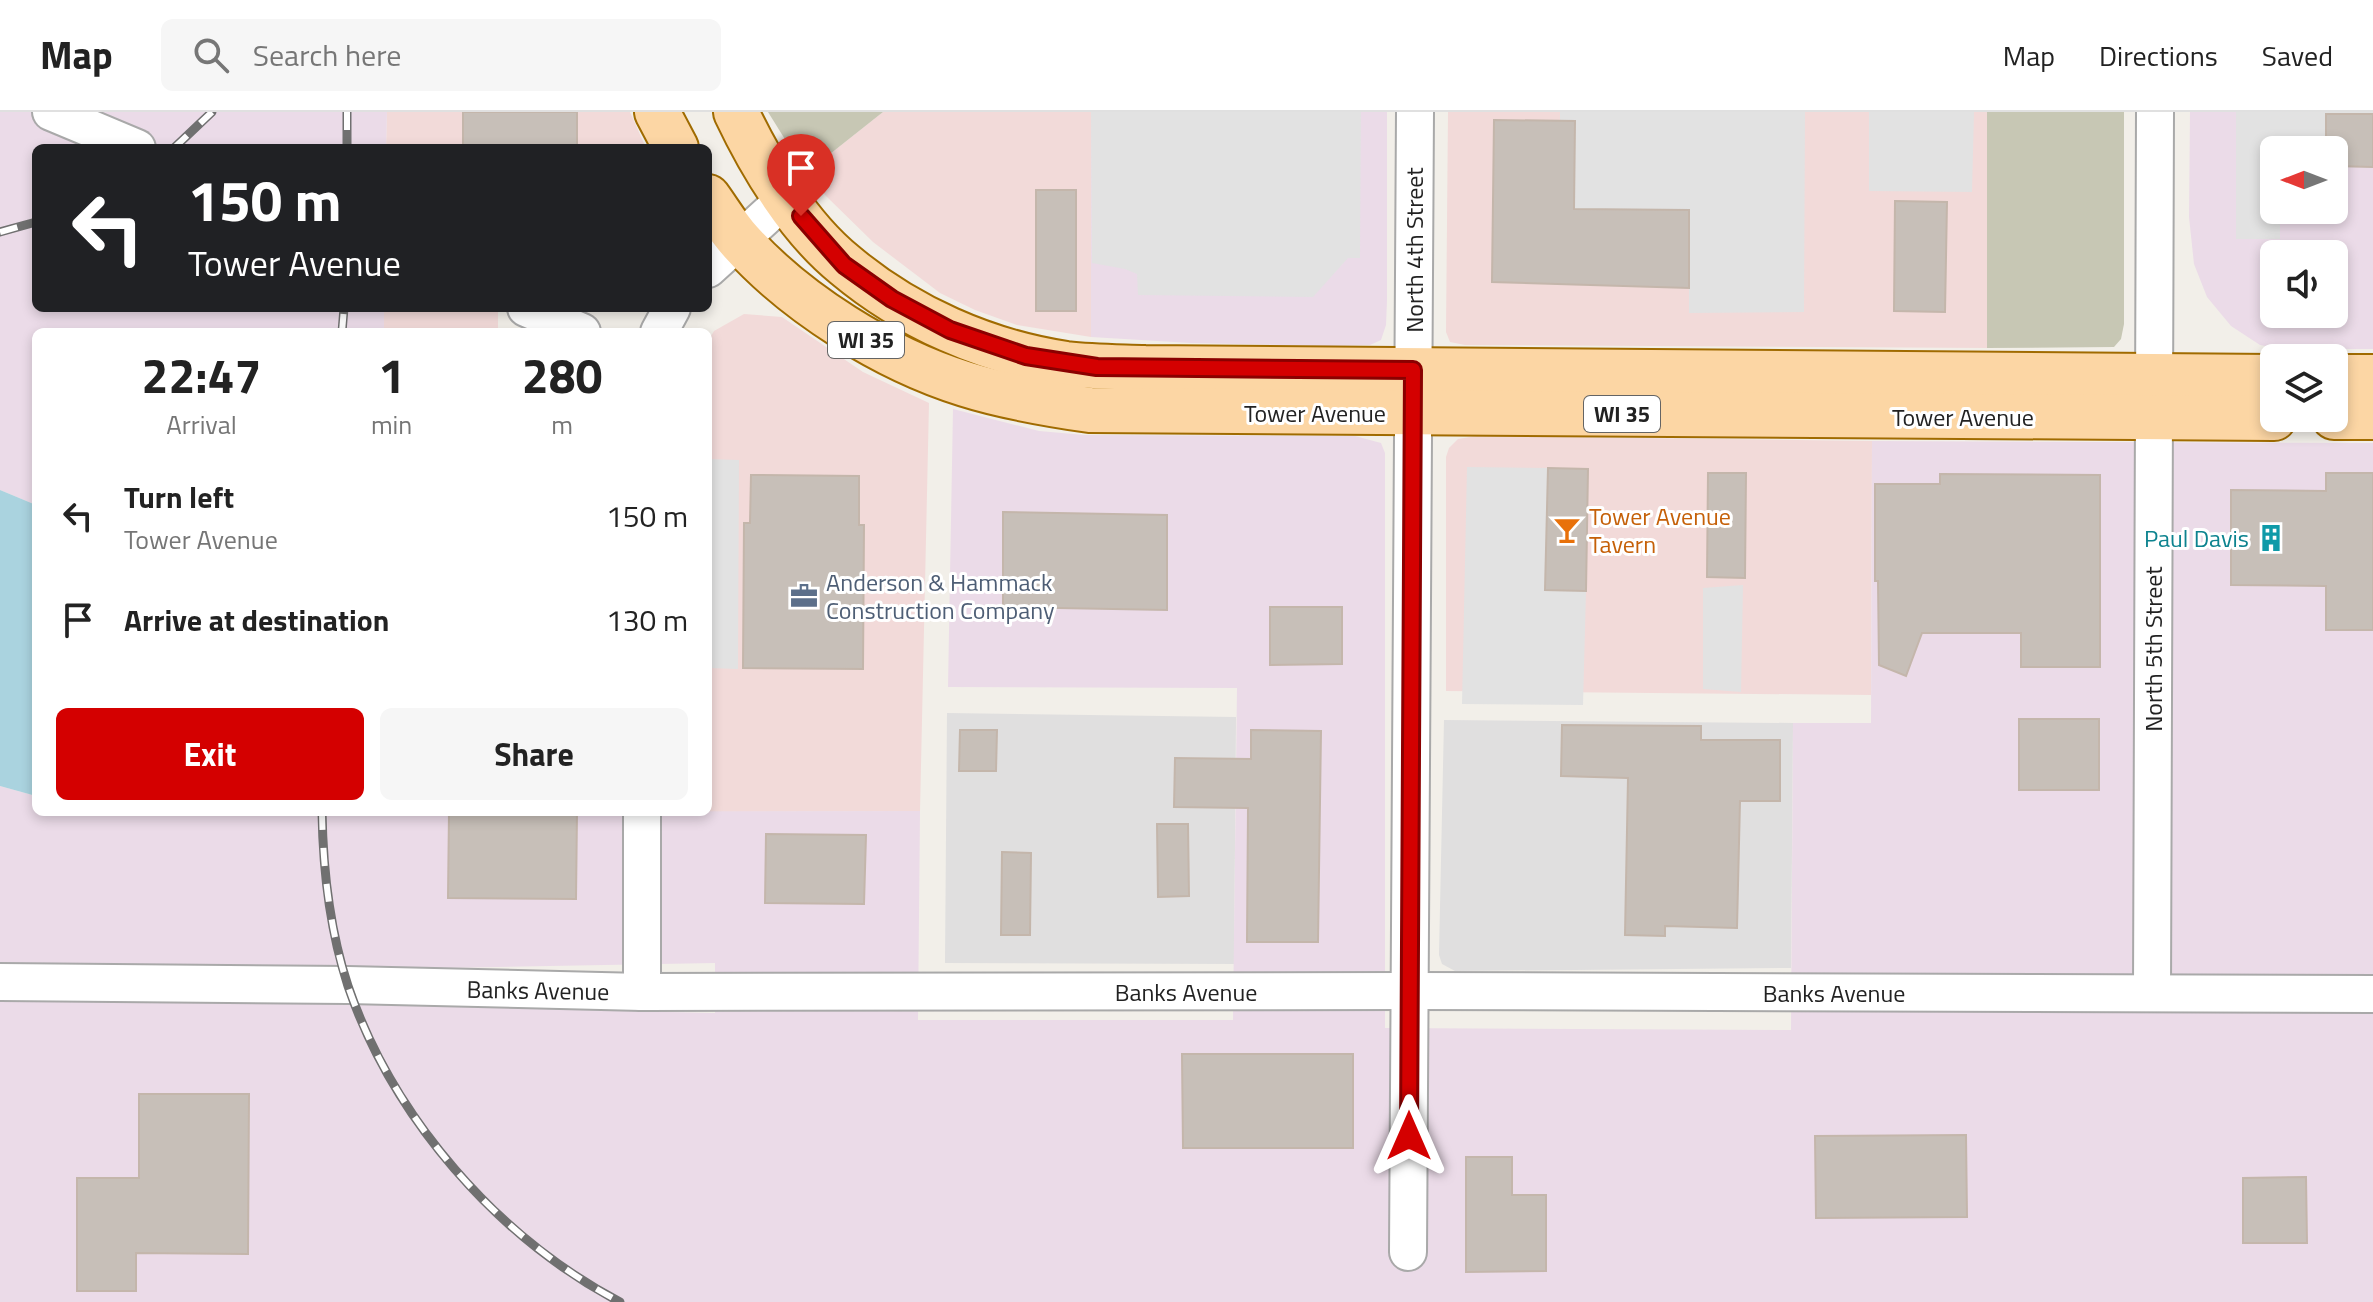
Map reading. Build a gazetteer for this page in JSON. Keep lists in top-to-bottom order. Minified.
{"streets":{"main road":["WI 35","Tower Avenue"],"street":["North 4th Street","North 5th Street","Banks Avenue"]},"crossings":[["North 4th Street","Tower Avenue"],["North 4th Street","Banks Avenue"],["WI 35","Tower Avenue"],["Tower Avenue","North 5th Street"],["North 5th Street","Banks Avenue"]],"places":{"bar":["Tower Avenue Tavern"],"building":["Paul Davis"],"office":["Anderson & Hammack Construction Company"]},"north":"left","page":{"header":"Map","search":"Search here","nav":["Map","Directions","Saved"],"turn":["150 m","Tower Avenue"],"eta":["22:47","Arrival","1","min","280","m"],"list":[{"name":"Turn left","note":"Tower Avenue","value":"150 m"},{"name":"Arrive at destination","value":"130 m"}],"buttons":["Exit","Share"]}}
